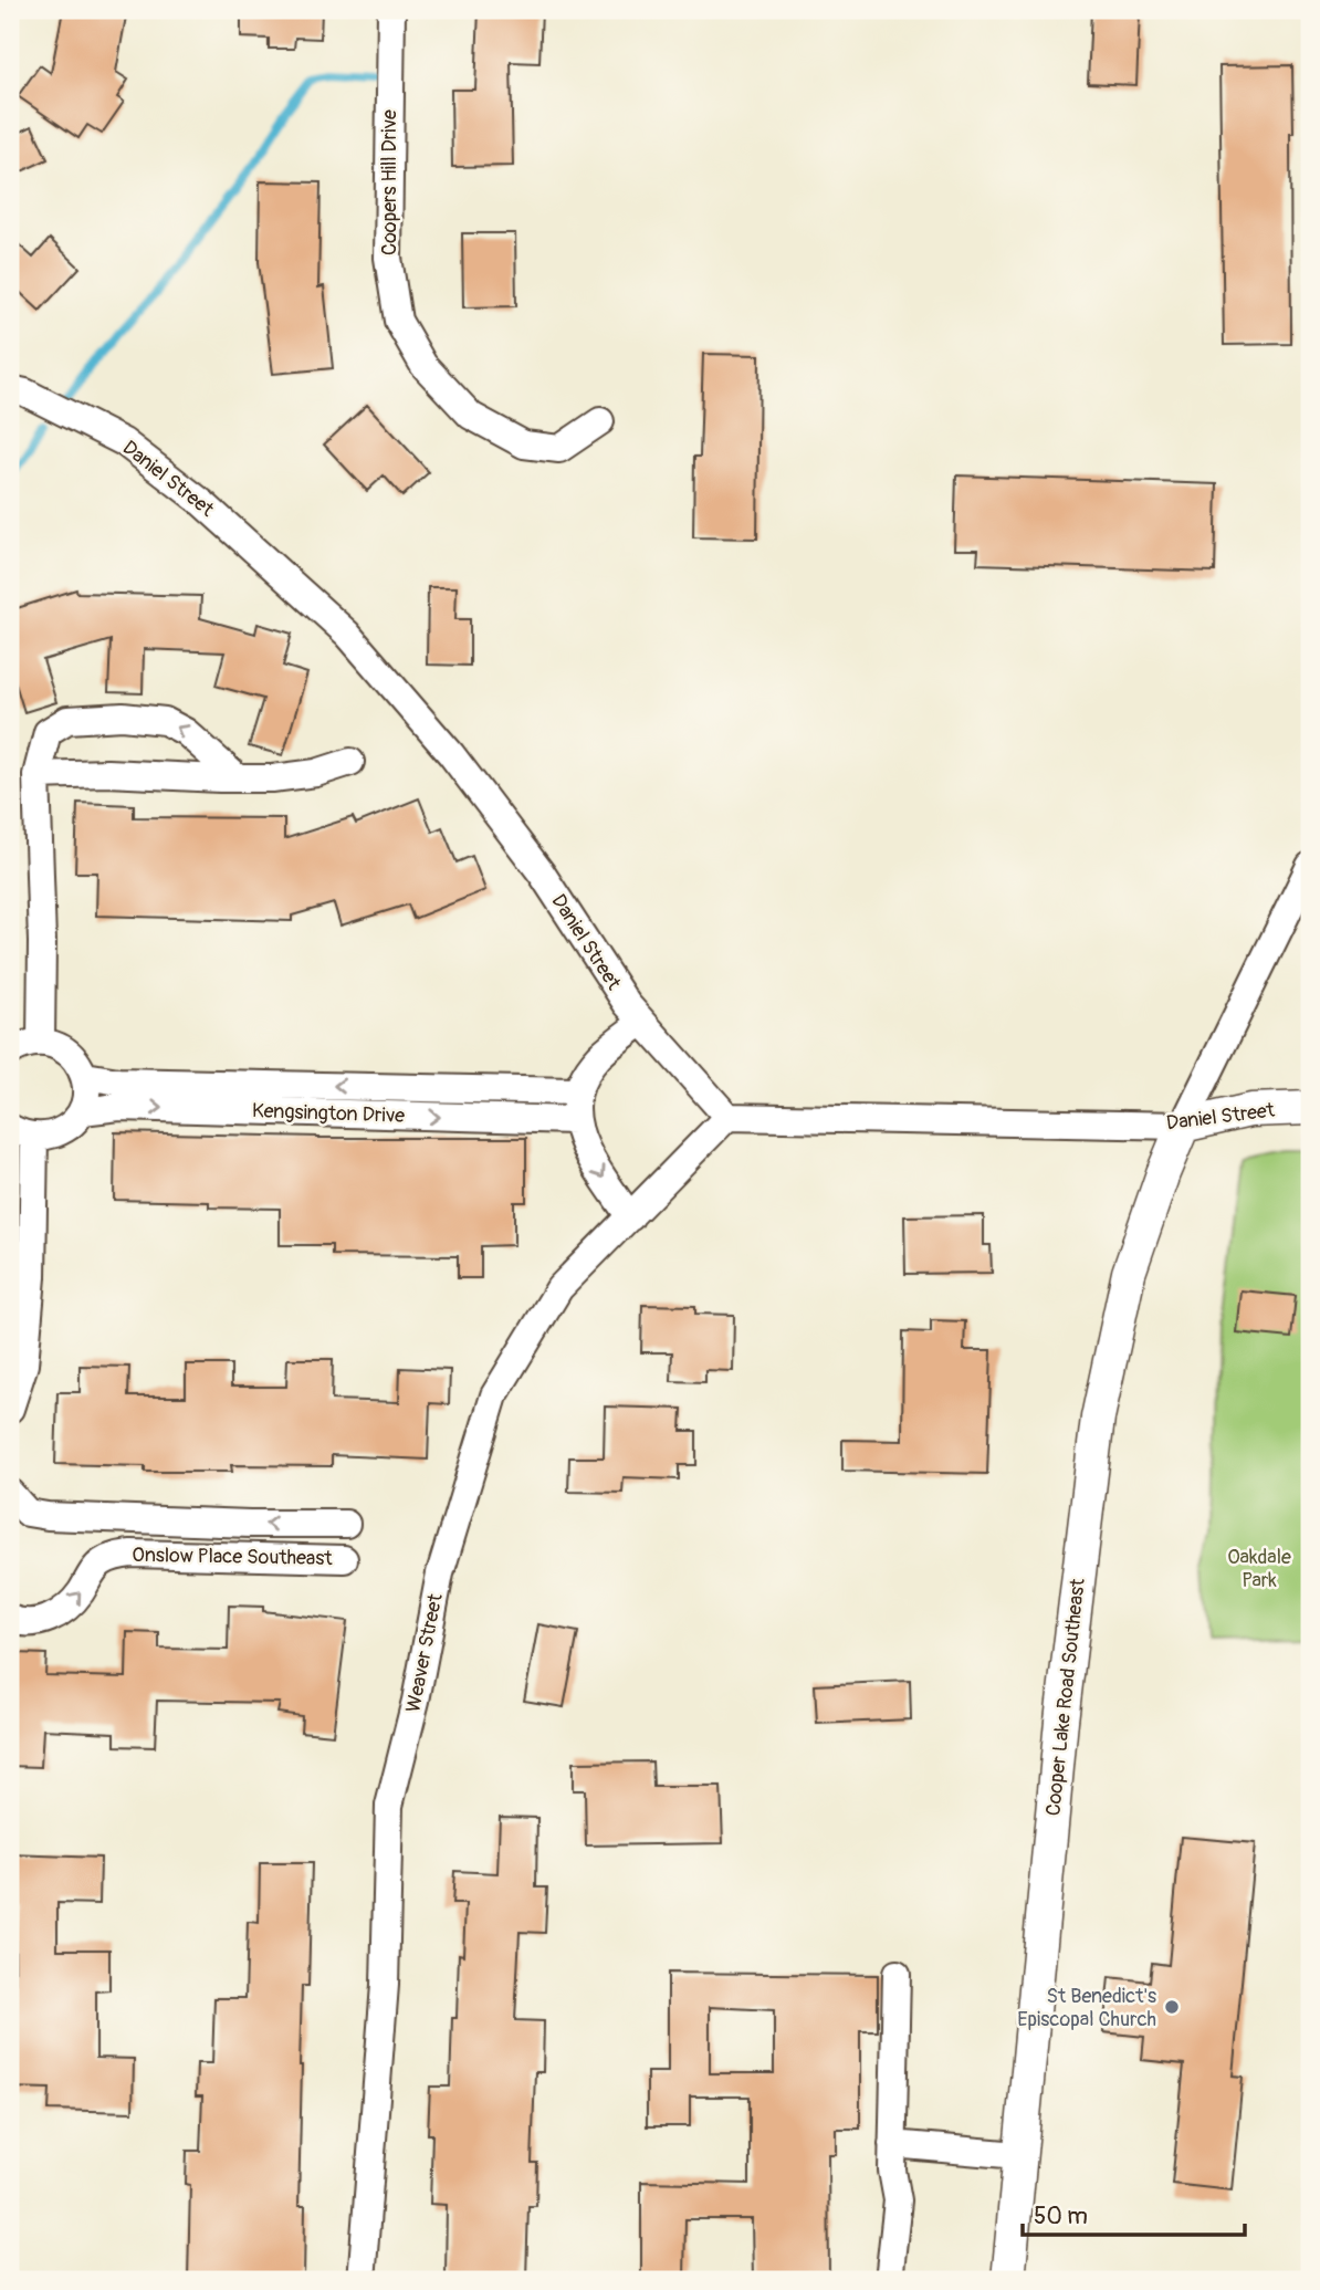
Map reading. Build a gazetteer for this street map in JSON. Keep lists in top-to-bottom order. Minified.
{"streets":{"street":["Coopers Hill Drive","Daniel Street","Kengsington Drive","Onslow Place Southeast","Weaver Street","Cooper Lake Road Southeast"]},"crossings":[["Daniel Street","Weaver Street"],["Daniel Street","Cooper Lake Road Southeast"]],"parks":["Oakdale Park"],"places":["St Benedict's Episcopal Church"],"scale_bar":"50 m"}
